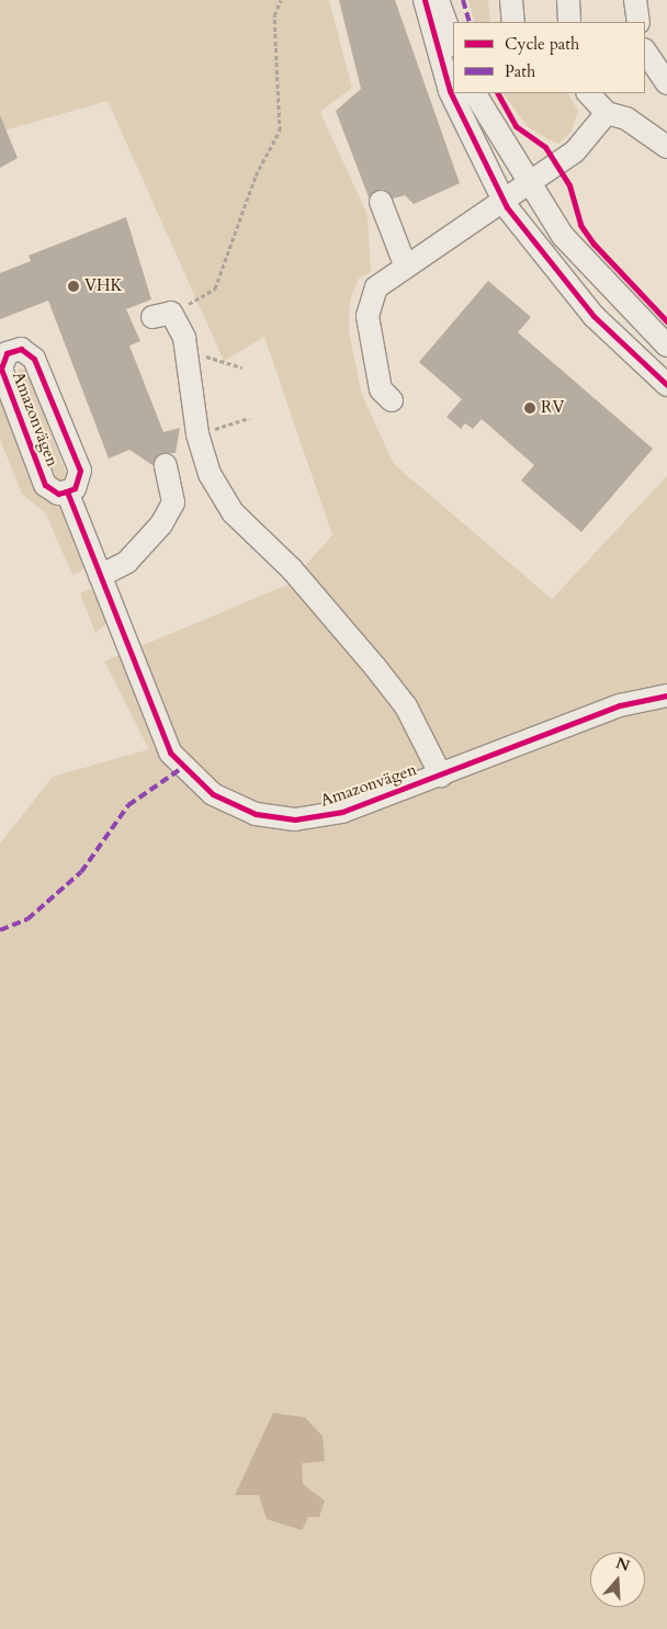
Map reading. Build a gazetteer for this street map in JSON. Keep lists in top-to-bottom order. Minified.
{"streets":{"street":["Amazonvägen"]},"places":["VHK","RV"],"legend":["Cycle path","Path"],"north":"top"}
